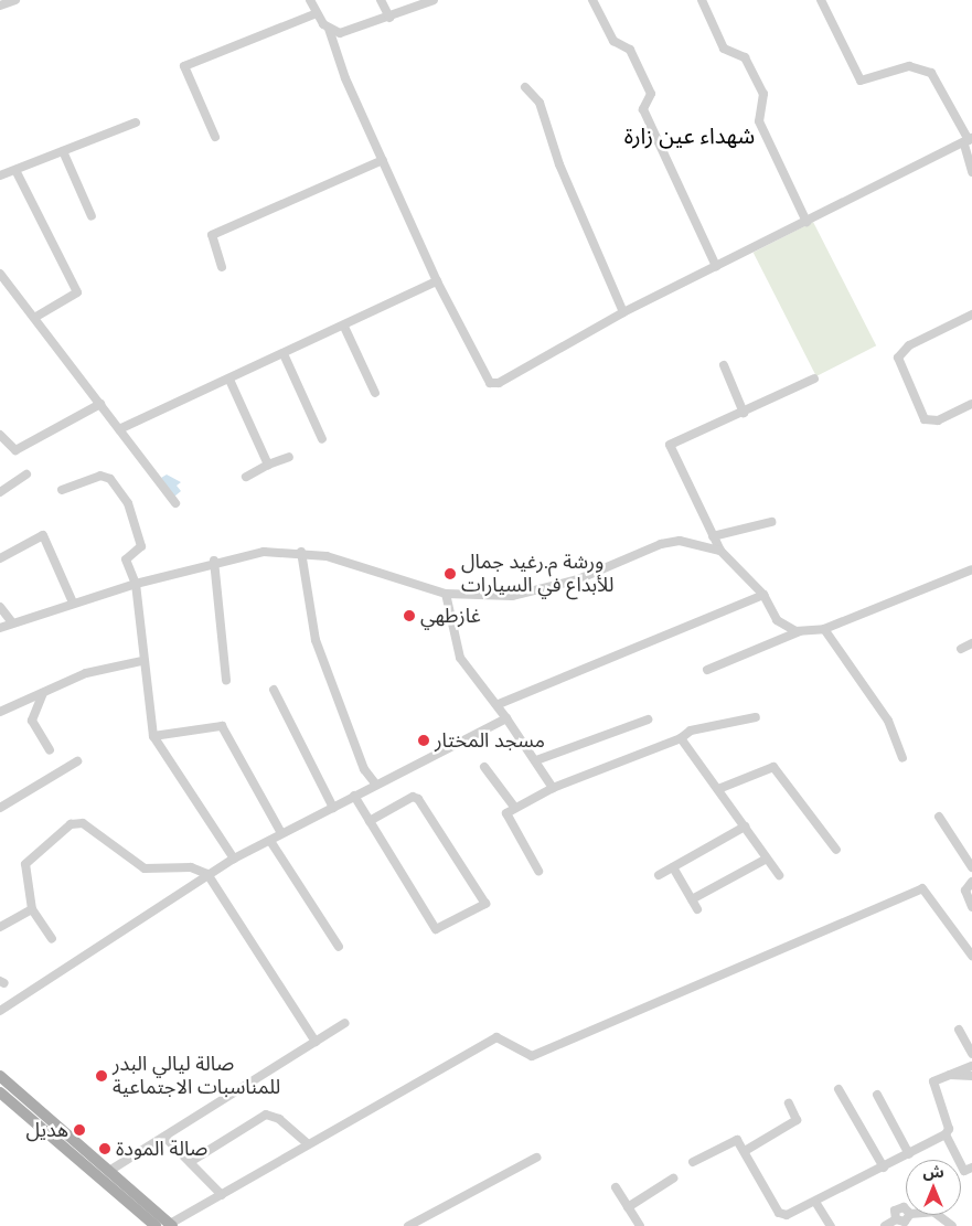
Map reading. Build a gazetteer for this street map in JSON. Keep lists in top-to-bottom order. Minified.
{"districts":["شهداء عين زارة"],"places":["ورشة م.رغيد جمال للأبداع في السيارات","غازطهي","مسجد المختار","صالة ليالي البدر للمناسبات الاجتماعية","هديل","صالة المودة"],"north":"top"}
